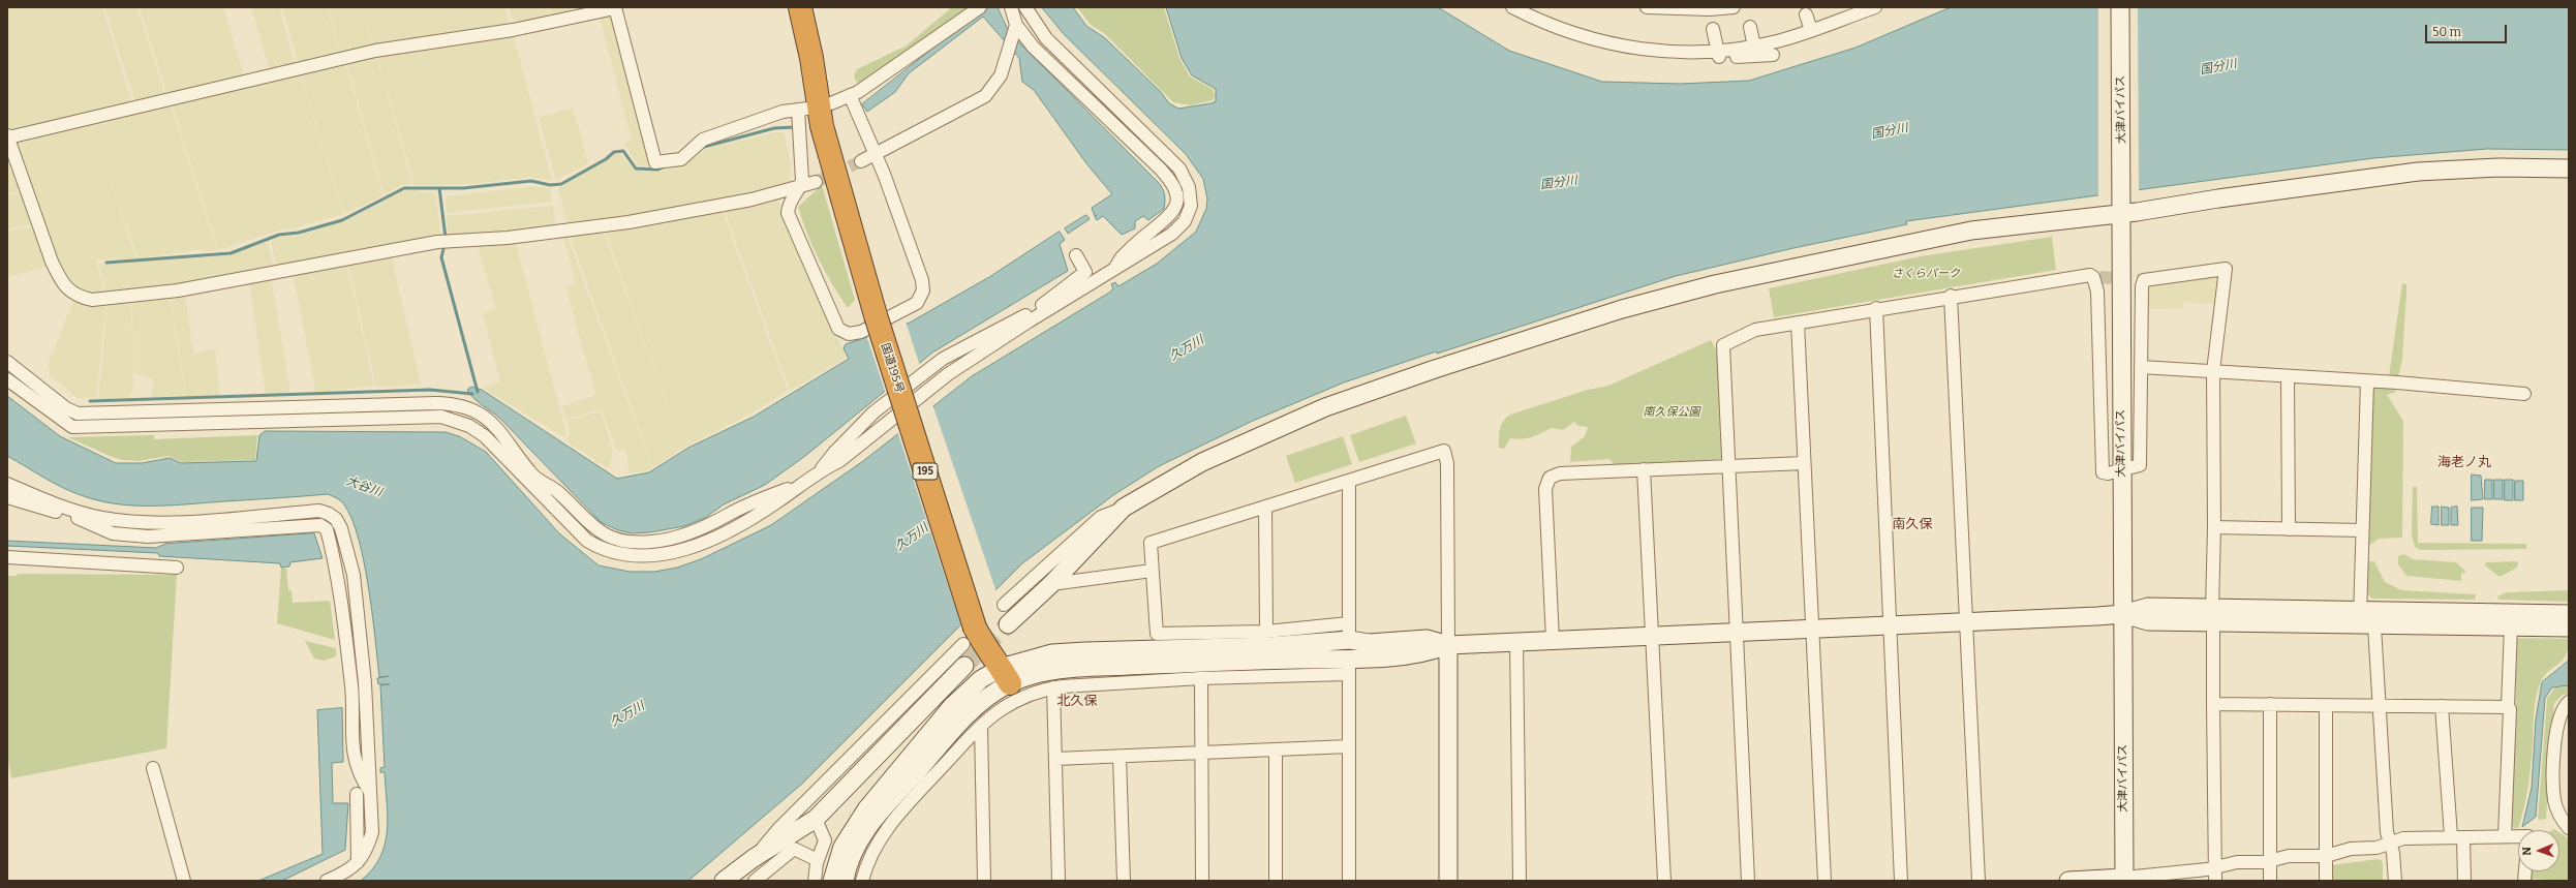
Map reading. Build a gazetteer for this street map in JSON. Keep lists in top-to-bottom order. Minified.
{"streets":{"highway":["国道195号","195"],"street":["大津バイパス"]},"districts":["海老ノ丸","南久保","北久保"],"water":["国分川","久万川","大谷川"],"parks":["さくらパーク","南久保公園"],"scale_bar":"50 m","north":"left"}
